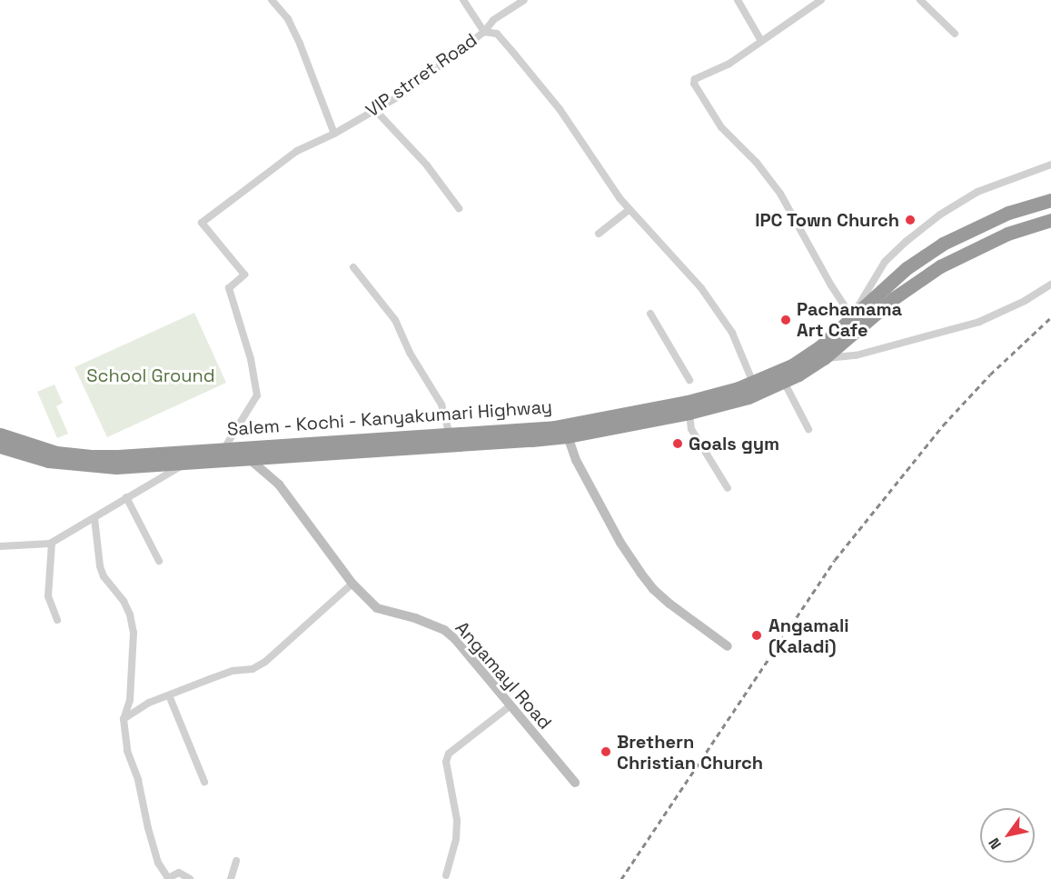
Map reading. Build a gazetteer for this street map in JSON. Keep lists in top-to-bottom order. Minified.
{"streets":{"highway":["Salem - Kochi - Kanyakumari Highway"],"street":["VIP strret Road","Angamayl Road"]},"crossings":[["VIP strret Road","Salem - Kochi - Kanyakumari Highway"],["Salem - Kochi - Kanyakumari Highway","Angamayl Road"]],"parks":["School Ground"],"places":["IPC Town Church","Pachamama Art Cafe","Goals gym","Angamali (Kaladi)","Brethern Christian Church"],"north":"bottom left"}
